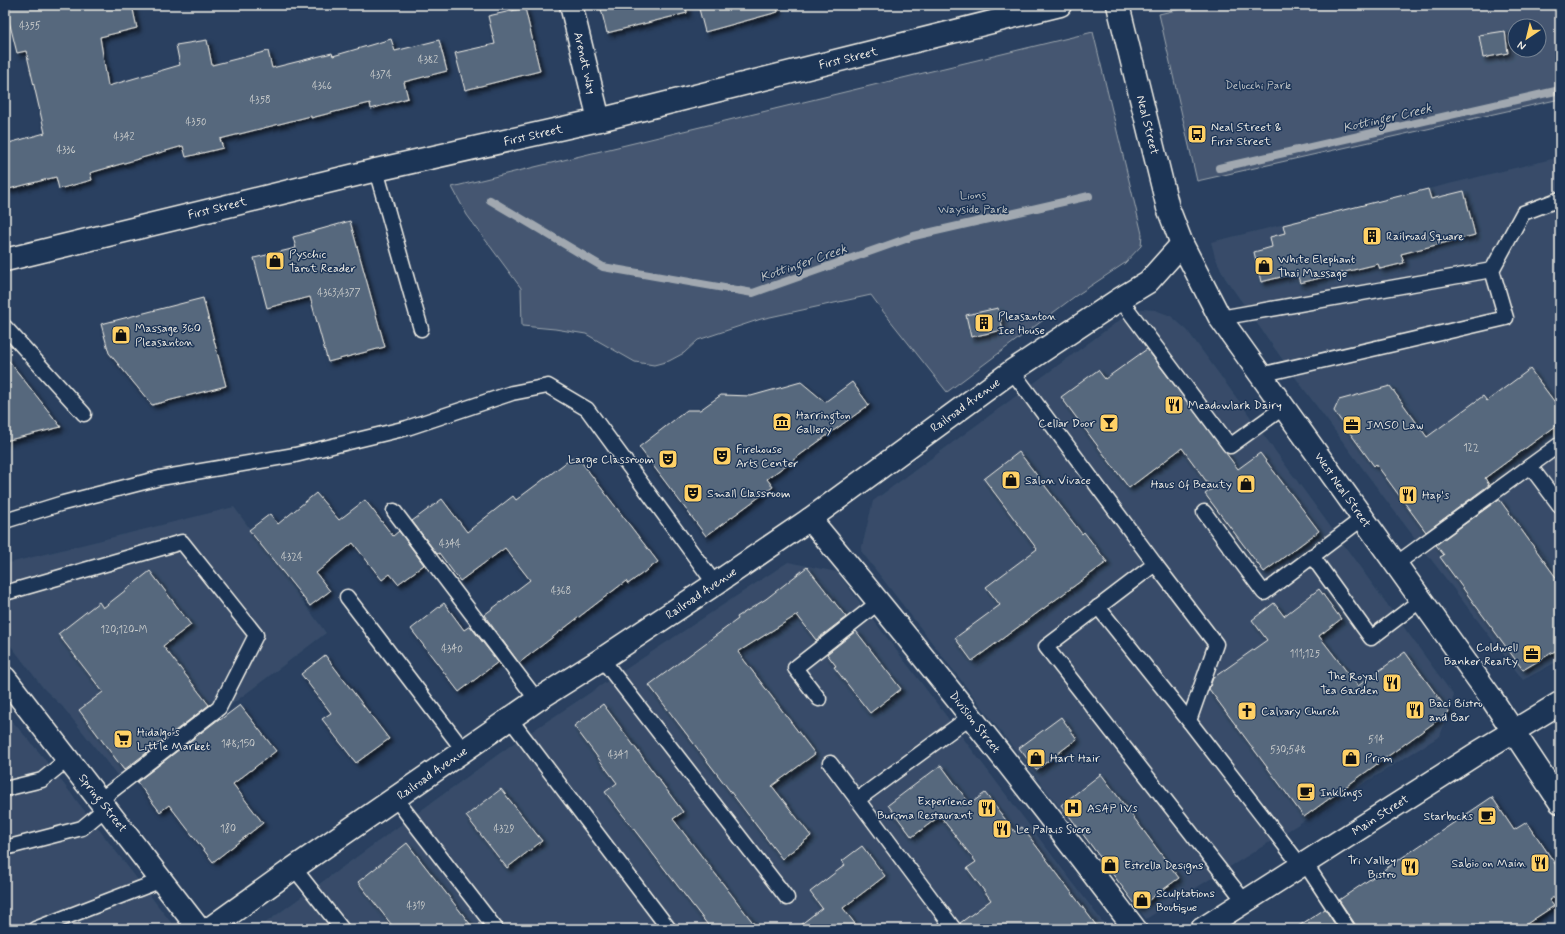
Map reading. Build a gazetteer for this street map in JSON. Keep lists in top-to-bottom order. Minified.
{"streets":{"street":["First Street","Arendt Way","Neal Street","Railroad Avenue","West Neal Street","Division Street","Spring Street","Main Street"]},"crossings":[["First Street","Arendt Way"],["Neal Street","Railroad Avenue"],["Neal Street","West Neal Street"],["Railroad Avenue","West Neal Street"],["Railroad Avenue","Division Street"],["Railroad Avenue","Spring Street"],["West Neal Street","Main Street"]],"water":["Kottinger Creek"],"parks":["Delucchi Park","Lions Wayside Park"],"places":{"bus stop":["Neal Street & First Street"],"building":["Railroad Square","Pleasanton Ice House"],"shop":["Pyschic Tarot Reader","White Elephant Thai Massage","Massage 360 Pleasanton","Salon Vivace","Haus Of Beauty","Hart Hair","Prim","Estrella Designs","Sculptations Boutique"],"restaurant":["Meadowlark Dairy","Hap's","The Royal Tea Garden","Baci Bistro and Bar","Experience Burma Restaurant","Le Palais Sucre","Sabio on Main","Tri Valley Bistro"],"museum":["Harrington Gallery"],"bar":["Cellar Door"],"office":["JMSO Law","Coldwell Banker Realty"],"theatre":["Firehouse Arts Center","Large Classroom","Small Classroom"],"church":["Calvary Church"],"supermarket":["Hidalgo's Little Market"],"cafe":["Inklings","Starbucks"],"hospital":["ASAP IVs"]},"house_numbers":["4355","4382","4374","4366","4358","4350","4342","4336","4363;4377","122","4344","4324","4368","120;120-M","4340","111;125","514","148;150","530;548","4341","180","4329","4319"],"north":"bottom left"}
